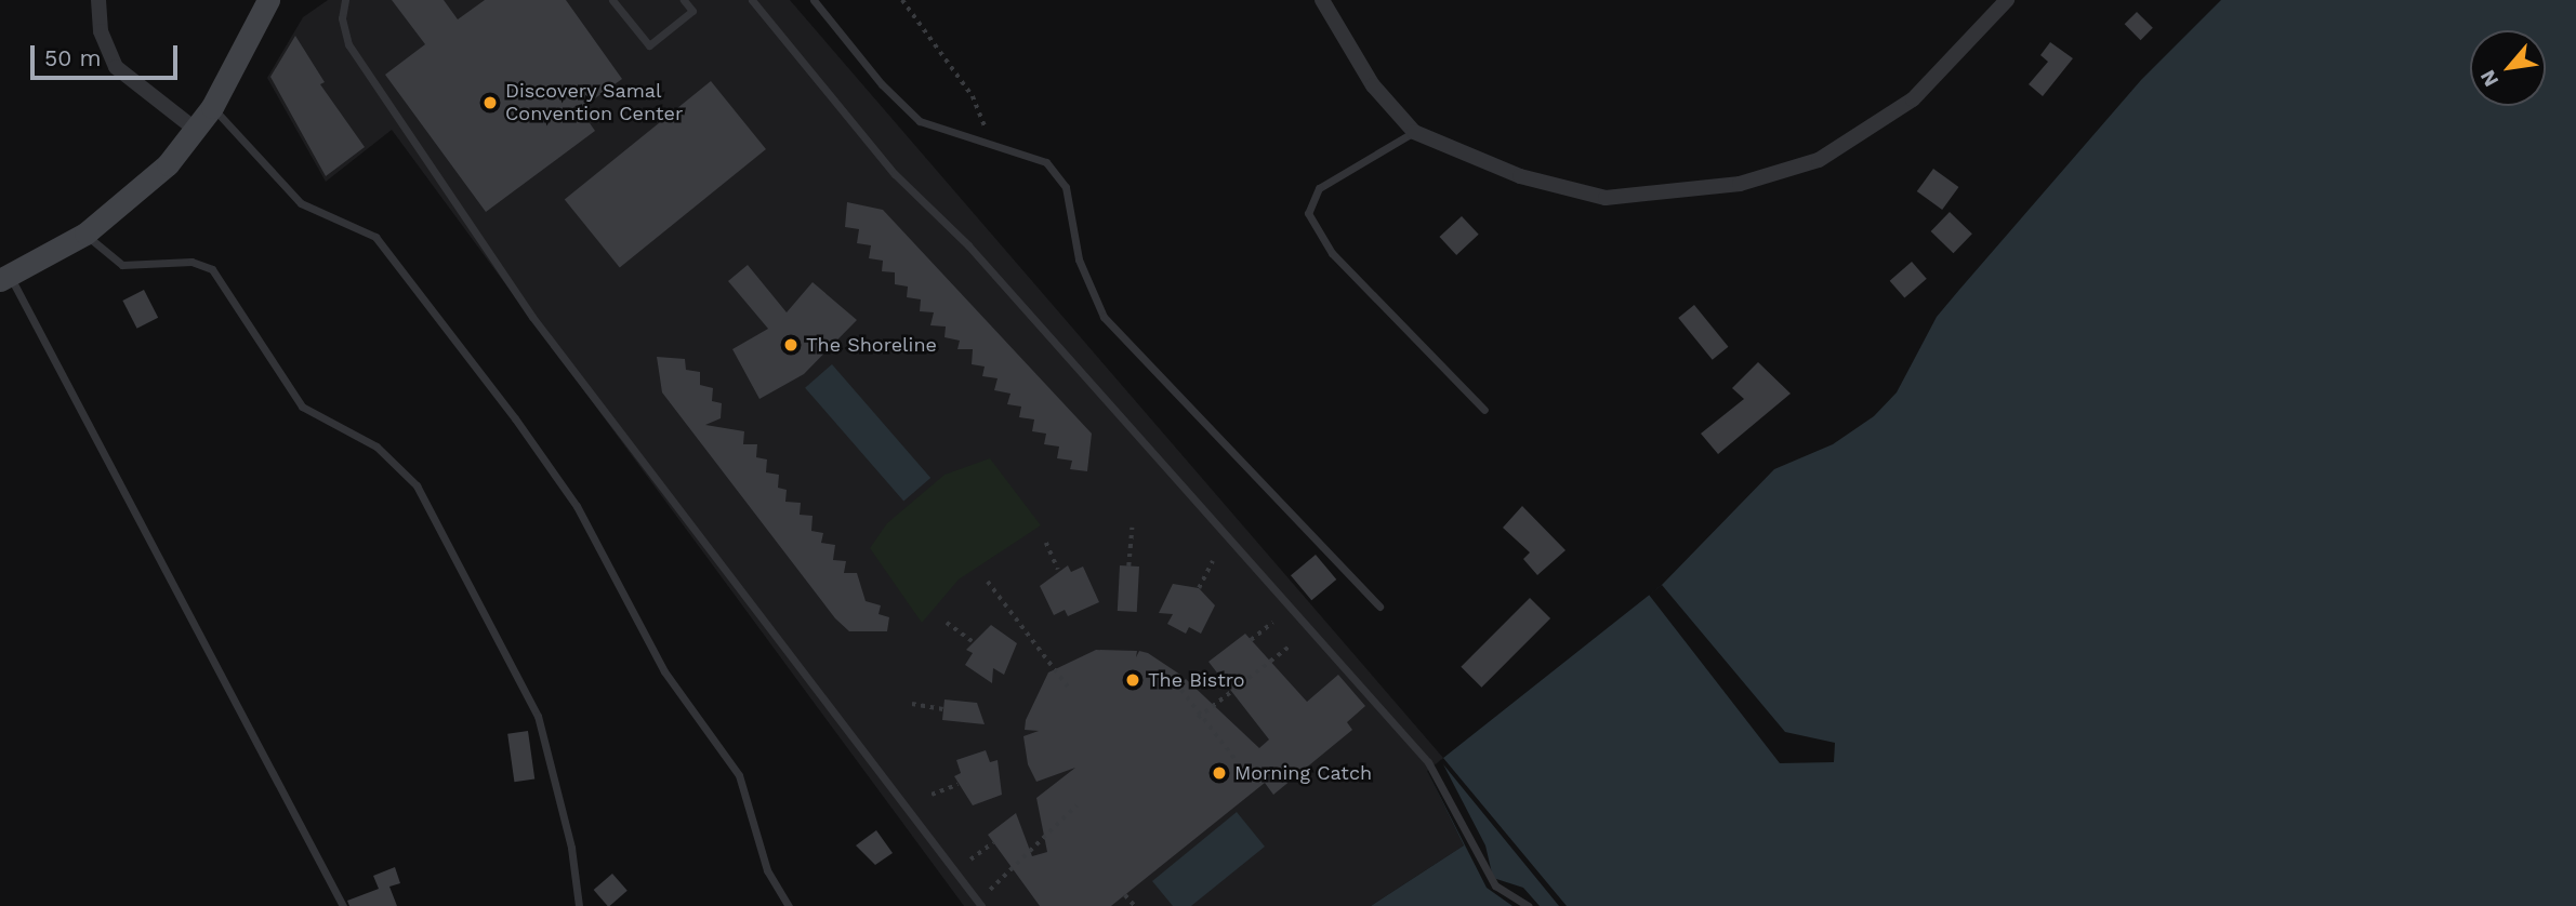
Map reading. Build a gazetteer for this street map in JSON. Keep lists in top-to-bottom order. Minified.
{"places":["Discovery Samal Convention Center","The Shoreline","The Bistro","Morning Catch"],"scale_bar":"50 m","north":"bottom left"}
